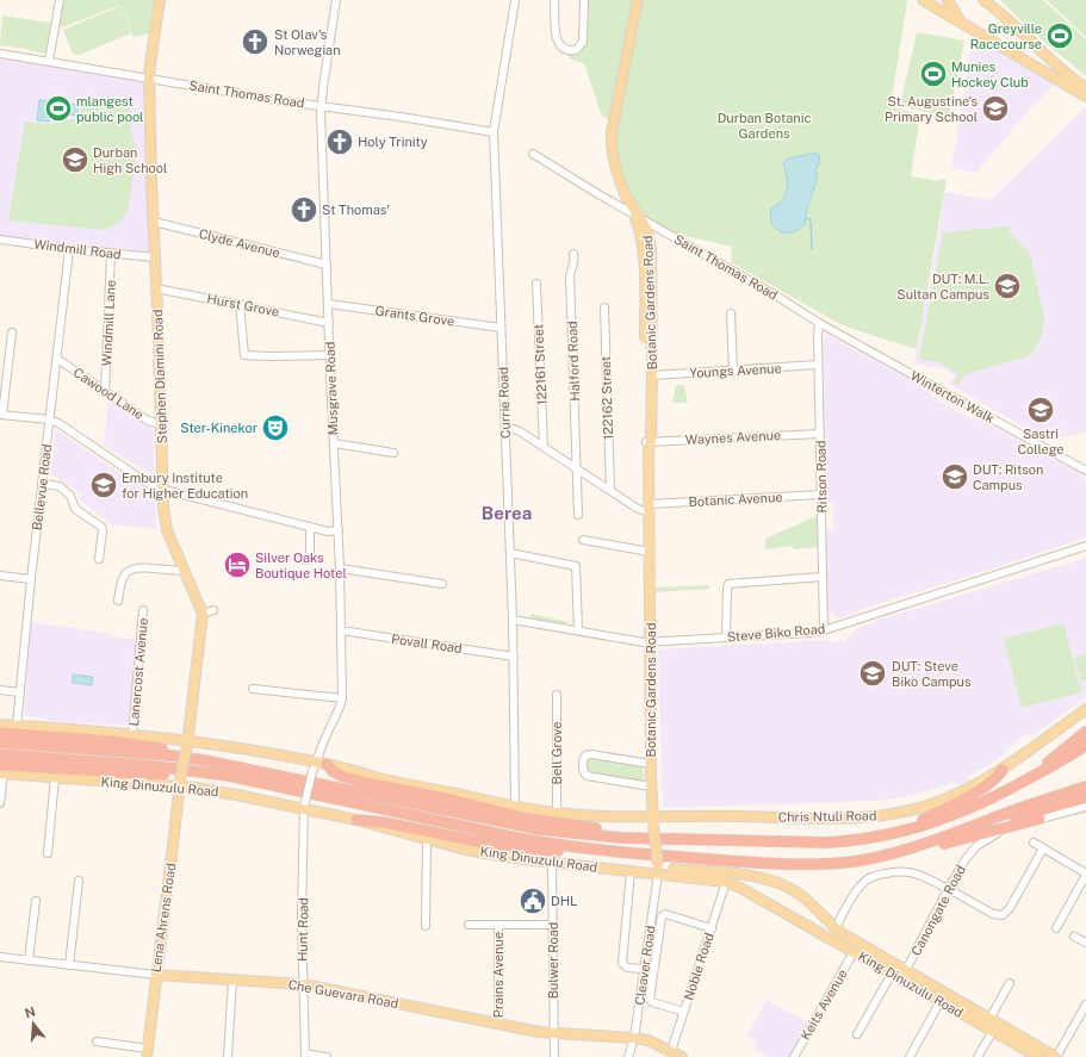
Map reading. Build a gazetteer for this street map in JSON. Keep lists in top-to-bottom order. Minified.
{"streets":{"main road":["Botanic Gardens Road","Stephen Dlamini Road","King Dinuzulu Road","Chris Ntuli Road","Lena Ahrens Road","Che Guevara Road"],"street":["Saint Thomas Road","Clyde Avenue","Windmill Road","Hurst Grove","Grants Grove","Windmill Lane","Halford Road","122161 Street","Youngs Avenue","Musgrave Road","Cawood Lane","Winterton Walk","122162 Street","Currie Road","Waynes Avenue","Ritson Road","Bellevue Road","Botanic Avenue","Steve Biko Road","Povall Road","Lanercost Avenue","Bell Grove","Canongate Road","Hunt Road","Bulwer Road","Cleaver Road","Noble Road","Prains Avenue","Keits Avenue"]},"crossings":[["Saint Thomas Road","Botanic Gardens Road"],["Saint Thomas Road","Stephen Dlamini Road"],["Saint Thomas Road","Musgrave Road"],["Saint Thomas Road","Winterton Walk"],["Saint Thomas Road","Currie Road"],["Saint Thomas Road","Ritson Road"],["Clyde Avenue","Stephen Dlamini Road"],["Clyde Avenue","Musgrave Road"],["Windmill Road","Windmill Lane"],["Windmill Road","Stephen Dlamini Road"],["Windmill Road","Bellevue Road"],["Botanic Gardens Road","Youngs Avenue"],["Botanic Gardens Road","Waynes Avenue"],["Botanic Gardens Road","Botanic Avenue"],["Botanic Gardens Road","Steve Biko Road"],["Botanic Gardens Road","King Dinuzulu Road"],["Botanic Gardens Road","Chris Ntuli Road"],["Botanic Gardens Road","Cleaver Road"],["Hurst Grove","Stephen Dlamini Road"],["Hurst Grove","Musgrave Road"],["Grants Grove","Musgrave Road"],["Grants Grove","Currie Road"],["Windmill Lane","Cawood Lane"],["Youngs Avenue","Ritson Road"],["Stephen Dlamini Road","Cawood Lane"],["Stephen Dlamini Road","Lena Ahrens Road"],["Musgrave Road","Povall Road"],["Musgrave Road","Hunt Road"],["Cawood Lane","Bellevue Road"],["Winterton Walk","Ritson Road"],["Currie Road","Steve Biko Road"],["Currie Road","Povall Road"],["Waynes Avenue","Ritson Road"],["Ritson Road","Botanic Avenue"],["Ritson Road","Steve Biko Road"],["King Dinuzulu Road","Canongate Road"],["King Dinuzulu Road","Lena Ahrens Road"],["King Dinuzulu Road","Hunt Road"],["King Dinuzulu Road","Bulwer Road"],["King Dinuzulu Road","Cleaver Road"],["King Dinuzulu Road","Noble Road"],["King Dinuzulu Road","Keits Avenue"],["Lena Ahrens Road","Che Guevara Road"],["Hunt Road","Che Guevara Road"],["Bulwer Road","Prains Avenue"],["Bulwer Road","Che Guevara Road"],["Cleaver Road","Che Guevara Road"],["Noble Road","Che Guevara Road"],["Prains Avenue","Che Guevara Road"]],"districts":["Berea"],"parks":["Durban Botanic Gardens"],"places":{"sports":["Greyville Racecourse","Munies Hockey Club","mlangest public pool"],"church":["St Olav's Norwegian","Holy Trinity","St Thomas'"],"school or university":["St. Augustine's Primary School","Durban High School","DUT: M.L. Sultan Campus","Sastri College","DUT: Ritson Campus","Embury Institute for Higher Education","DUT: Steve Biko Campus"],"theatre":["Ster-Kinekor"],"hotel":["Silver Oaks Boutique Hotel"],"public building":["DHL"]},"north":"top"}
